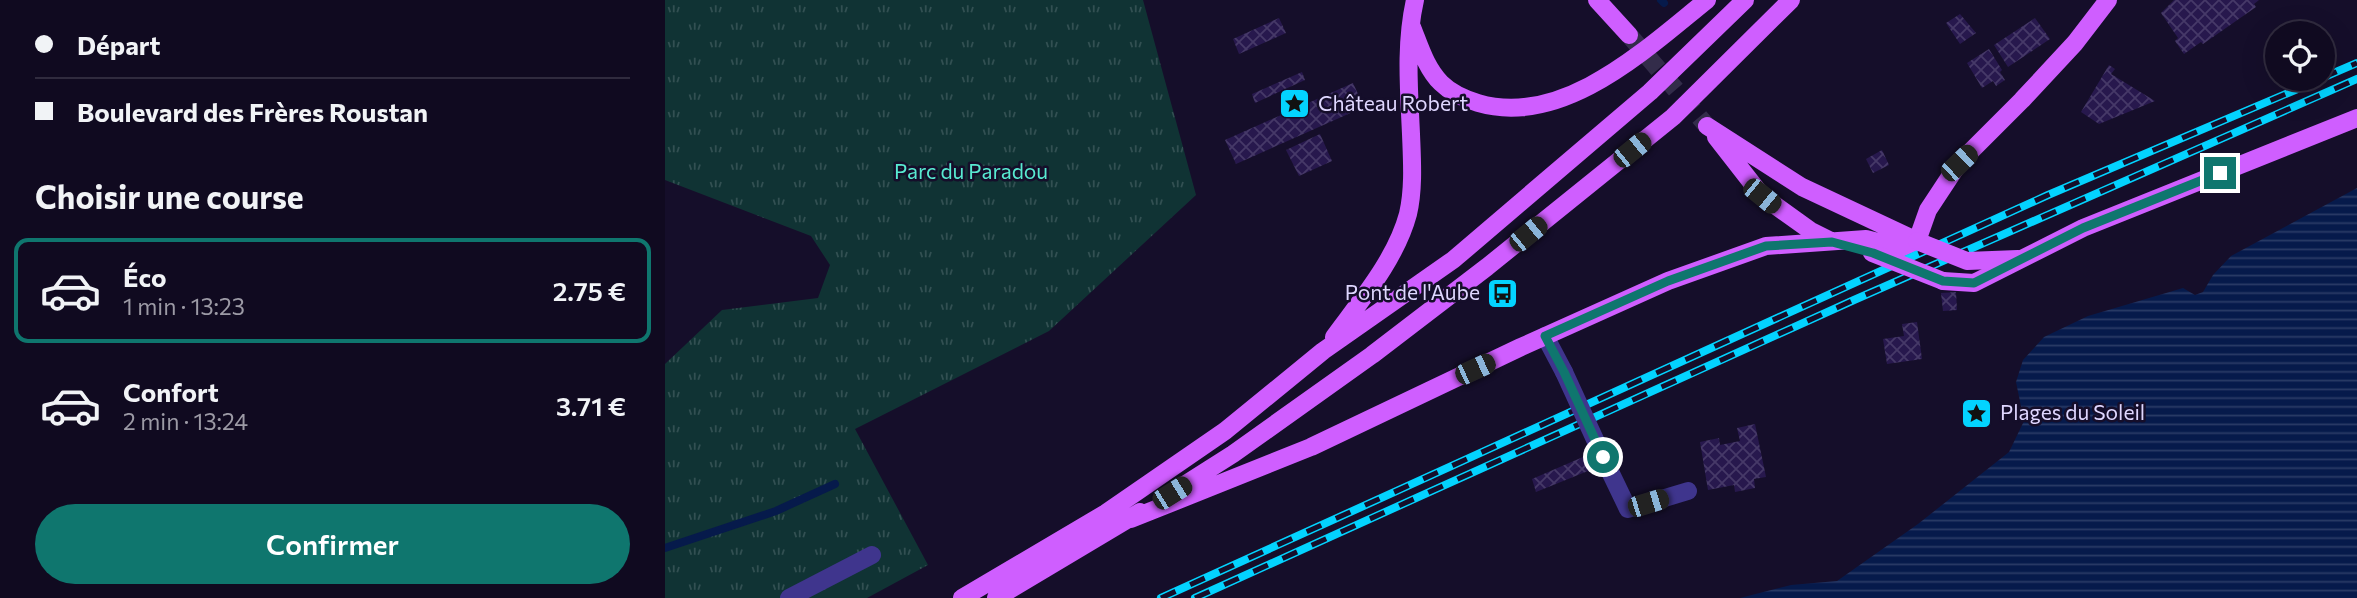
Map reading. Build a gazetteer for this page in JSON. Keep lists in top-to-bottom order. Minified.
{"parks":["Parc du Paradou"],"places":{"place":["Château Robert","Plages du Soleil"],"bus stop":["Pont de l'Aube"]},"page":{"banner":["Départ","Boulevard des Frères Roustan"],"heading":"Choisir une course","list":[{"name":"Éco","note":"1 min · 13:23","value":"2.75 €"},{"name":"Confort","note":"2 min · 13:24","value":"3.71 €"}],"buttons":"Confirmer"}}
